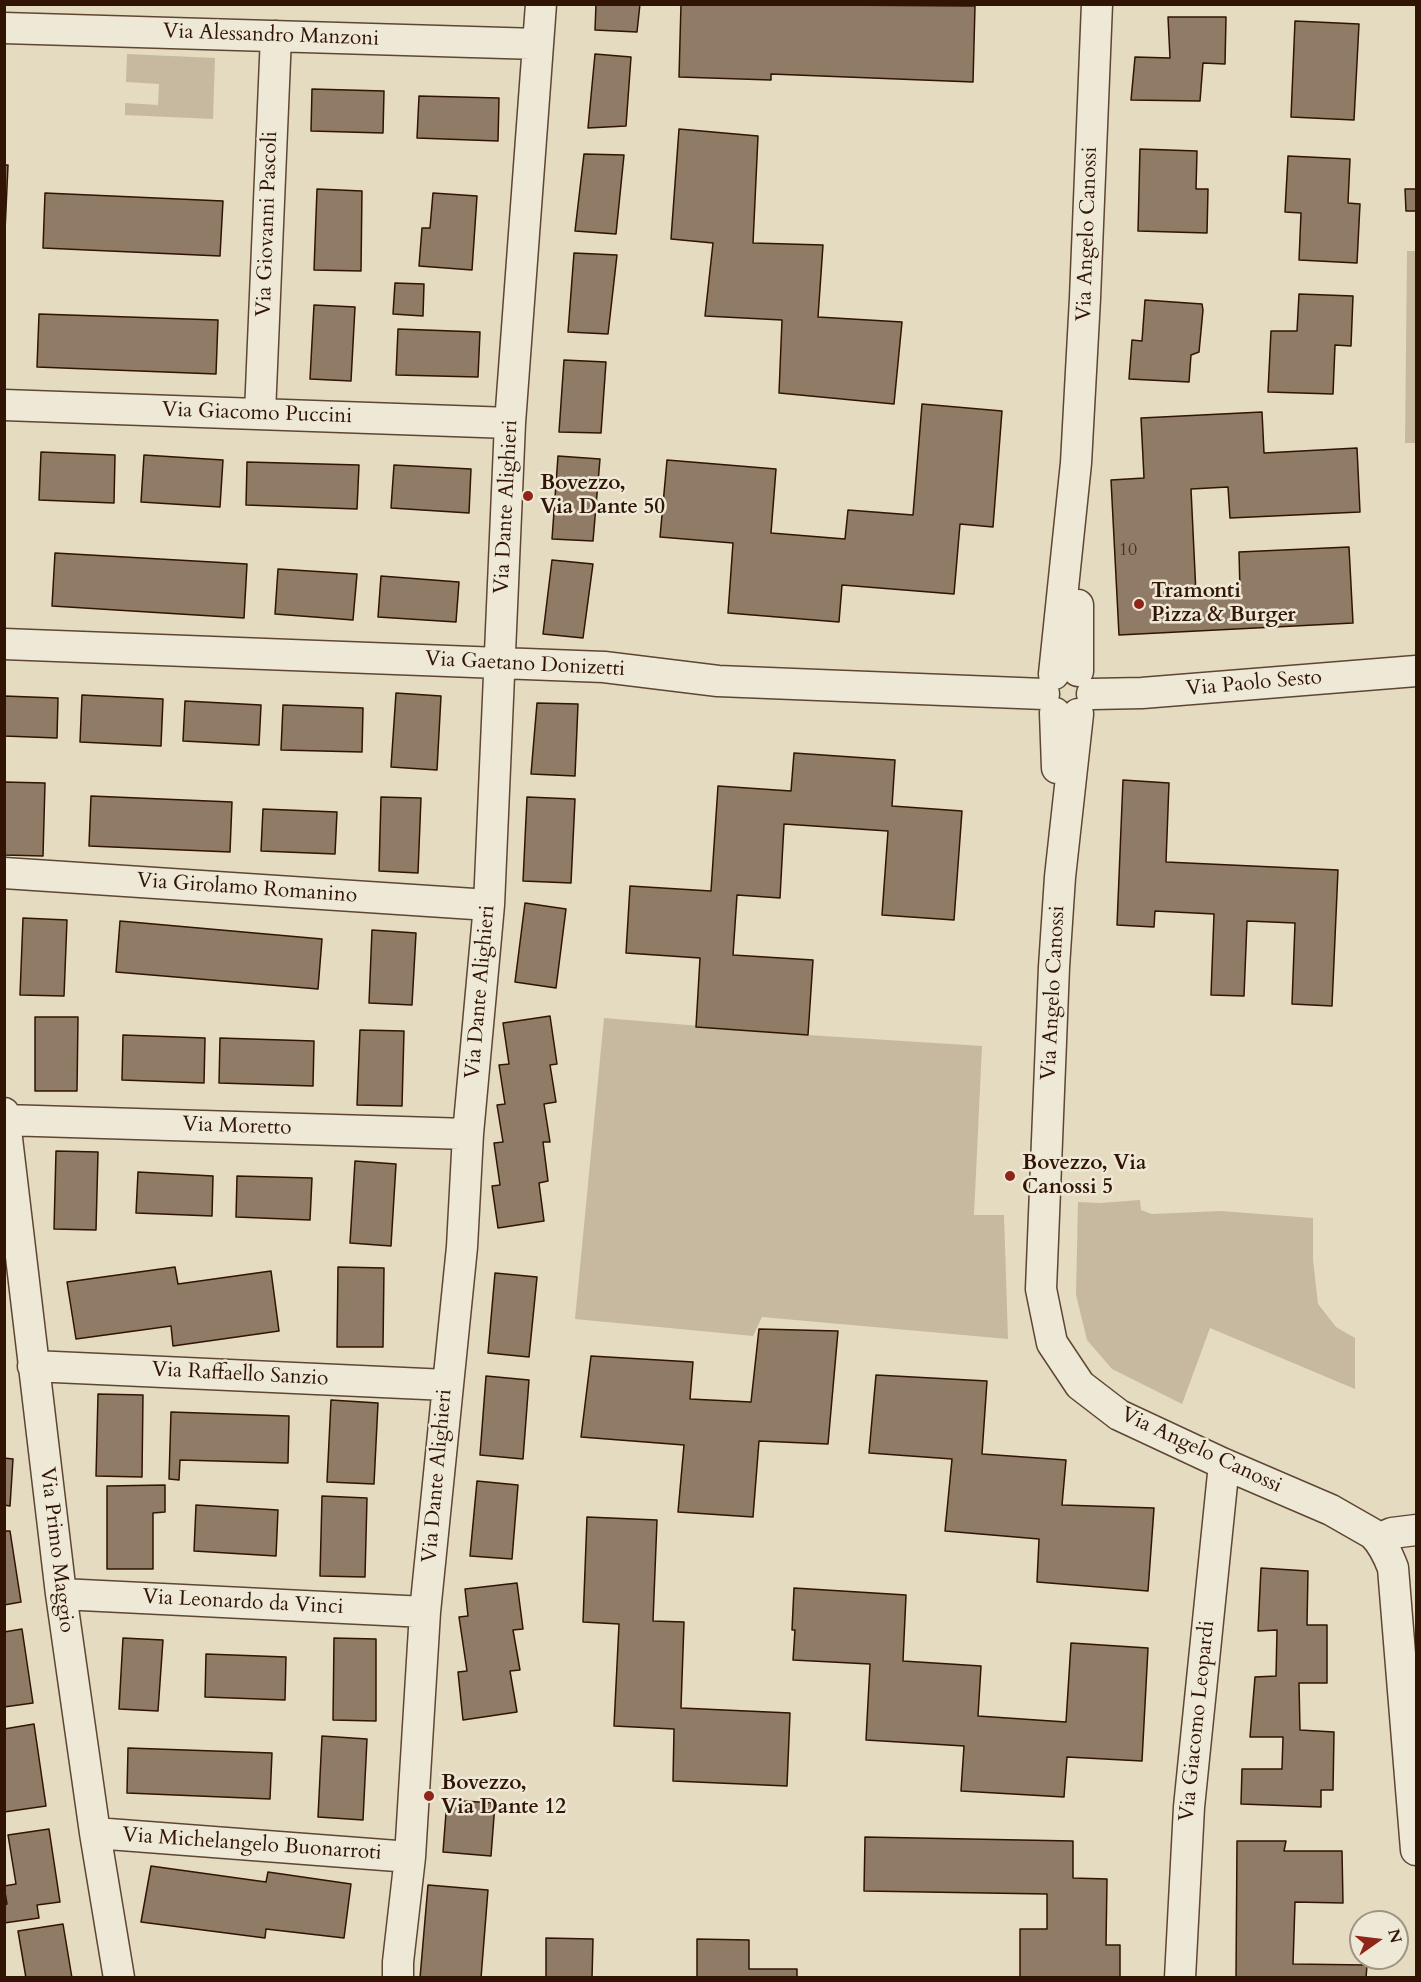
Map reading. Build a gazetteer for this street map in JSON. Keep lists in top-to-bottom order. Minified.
{"streets":{"street":["Via Alessandro Manzoni","Via Giovanni Pascoli","Via Angelo Canossi","Via Giacomo Puccini","Via Dante Alighieri","Via Gaetano Donizetti","Via Paolo Sesto","Via Girolamo Romanino","Via Moretto","Via Raffaello Sanzio","Via Primo Maggio","Via Leonardo da Vinci","Via Giacomo Leopardi","Via Michelangelo Buonarroti"]},"crossings":[["Via Alessandro Manzoni","Via Giovanni Pascoli"],["Via Alessandro Manzoni","Via Dante Alighieri"],["Via Giovanni Pascoli","Via Giacomo Puccini"],["Via Angelo Canossi","Via Gaetano Donizetti"],["Via Angelo Canossi","Via Paolo Sesto"],["Via Angelo Canossi","Via Giacomo Leopardi"],["Via Giacomo Puccini","Via Dante Alighieri"],["Via Dante Alighieri","Via Gaetano Donizetti"],["Via Dante Alighieri","Via Girolamo Romanino"],["Via Dante Alighieri","Via Moretto"],["Via Dante Alighieri","Via Raffaello Sanzio"],["Via Dante Alighieri","Via Leonardo da Vinci"],["Via Dante Alighieri","Via Michelangelo Buonarroti"],["Via Gaetano Donizetti","Via Paolo Sesto"],["Via Moretto","Via Primo Maggio"],["Via Raffaello Sanzio","Via Primo Maggio"],["Via Primo Maggio","Via Leonardo da Vinci"],["Via Primo Maggio","Via Michelangelo Buonarroti"]],"places":["Bovezzo, Via Dante 50","Tramonti Pizza & Burger","Bovezzo, Via Canossi 5","Bovezzo, Via Dante 12"],"house_numbers":["10"],"north":"right"}
